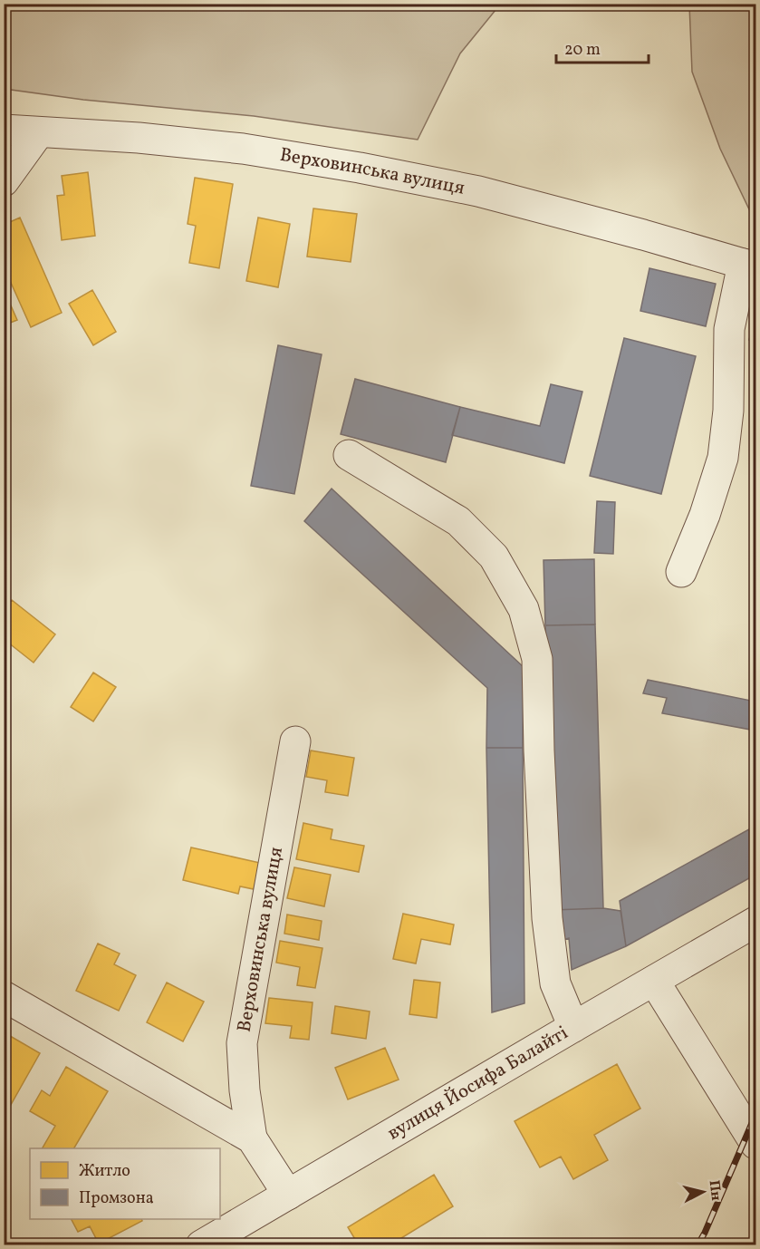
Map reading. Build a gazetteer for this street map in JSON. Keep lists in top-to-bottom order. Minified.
{"streets":{"street":["Верховинська вулиця","вулиця Йосифа Балайті"]},"crossings":[["Верховинська вулиця","вулиця Йосифа Балайті"]],"legend":["Житло","Промзона"],"scale_bar":"20 m","north":"right"}
